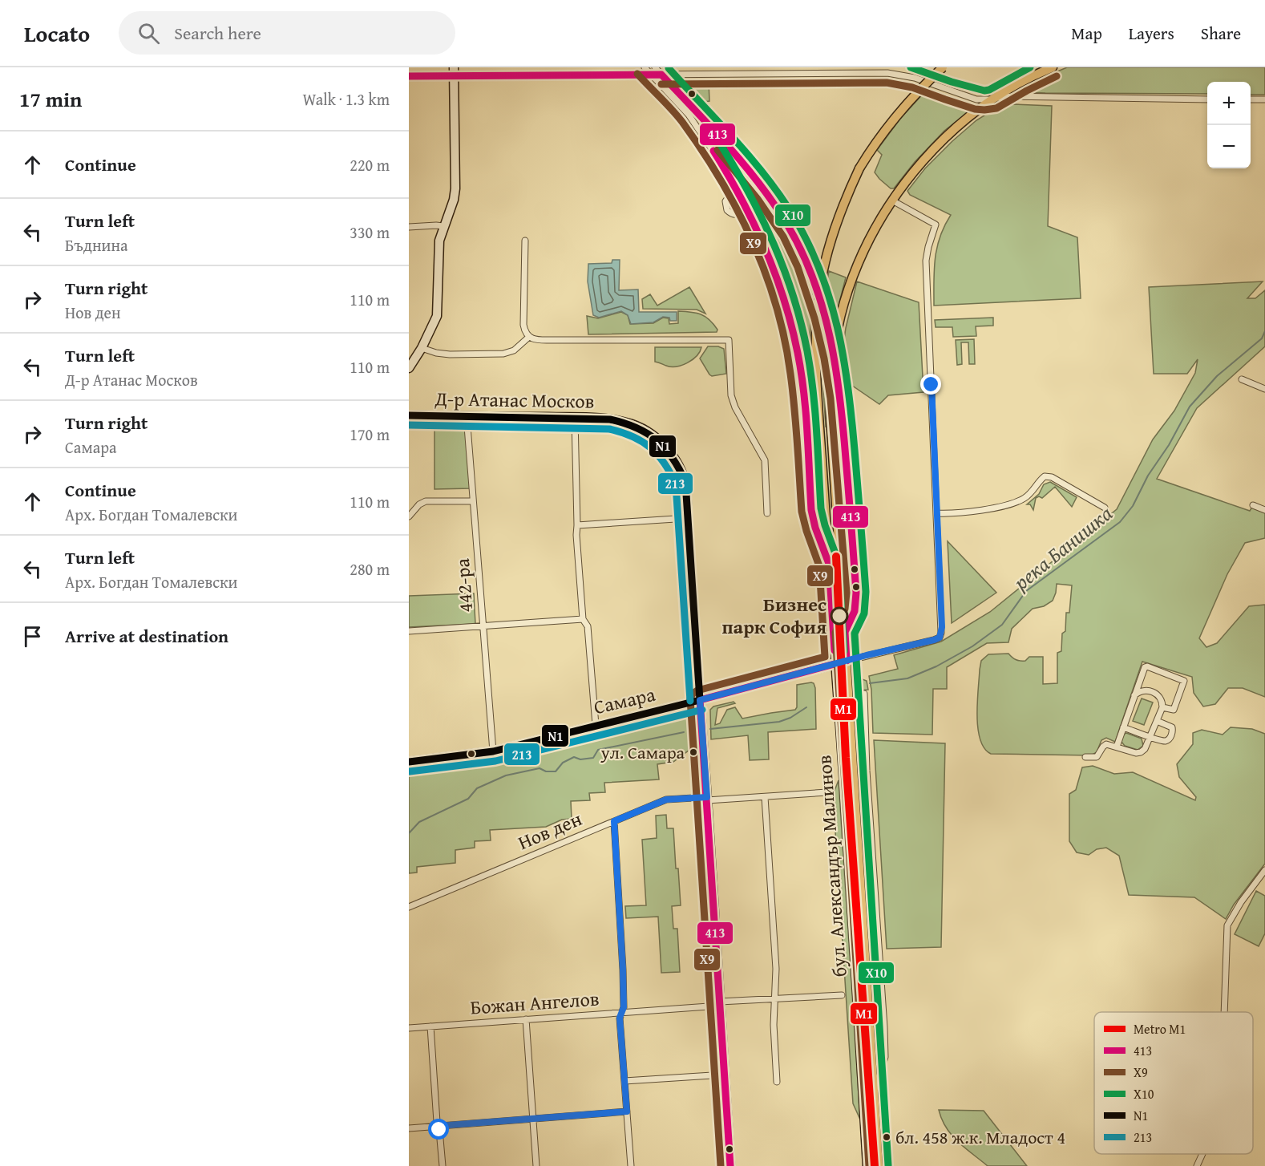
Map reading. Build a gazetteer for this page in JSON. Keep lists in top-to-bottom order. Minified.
{"streets":{"main road":["бул. Александър Малинов"],"street":["Д-р Атанас Москов","442-ра","Самара","Нов ден","Божан Ангелов"]},"crossings":[["Д-р Атанас Москов","442-ра"],["Д-р Атанас Москов","Самара"],["Д-р Атанас Москов","Нов ден"],["Д-р Атанас Москов","Божан Ангелов"],["442-ра","Самара"],["Самара","бул. Александър Малинов"]],"water":["река Банишка"],"places":["Бизнес парк София","ул. Самара","бл. 458 ж.к. Младост 4"],"lines":["transit line Х10","transit line Х9","transit line 413","transit line N1","transit line 213","metro line M1"],"legend":["Metro M1","413","Х9","Х10","N1","213"],"page":{"header":"Locato","search":"Search here","nav":["Map","Layers","Share"],"heading":["17 min","Walk · 1.3 km"],"map_buttons":["+","−"],"list":[["Continue","220 m"],["Turn left","Бъднина","330 m"],["Turn right","Нов ден","110 m"],["Turn left","Д-р Атанас Москов","110 m"],["Turn right","Самара","170 m"],["Continue","Арх. Богдан Томалевски","110 m"],["Turn left","Арх. Богдан Томалевски","280 m"],"Arrive at destination"]}}
